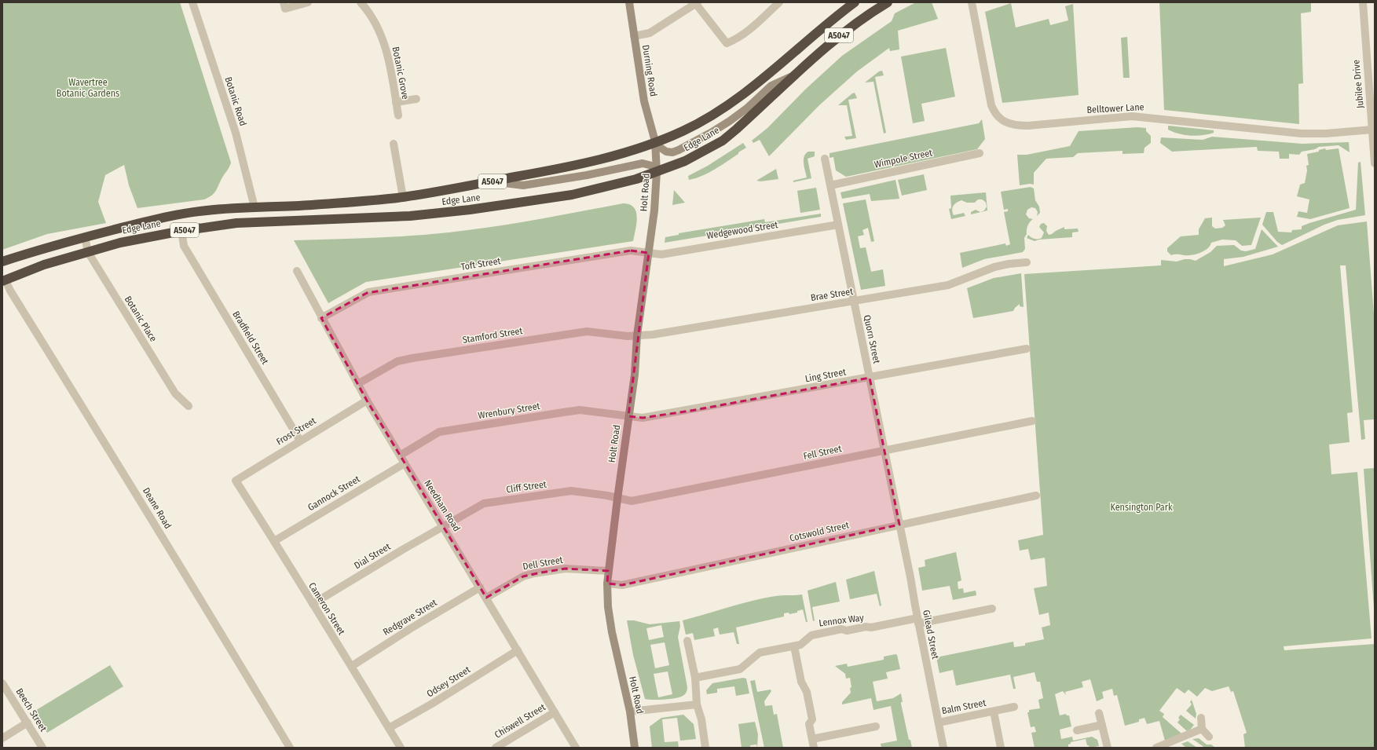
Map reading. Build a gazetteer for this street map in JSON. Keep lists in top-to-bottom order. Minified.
{"streets":{"highway":["A5047","Edge Lane"],"main road":["Durning Road","Holt Road"],"street":["Botanic Grove","Jubilee Drive","Botanic Road","Belltower Lane","Wimpole Street","Wedgewood Street","Toft Street","Brae Street","Botanic Place","Stamford Street","Bradfield Street","Quorn Street","Ling Street","Wrenbury Street","Frost Street","Fell Street","Cliff Street","Gannock Street","Needham Road","Deane Road","Cotswold Street","Dial Street","Dell Street","Cameron Street","Redgrave Street","Lennox Way","Gilead Street","Odsey Street","Balm Street","Beech Street","Chiswell Street"]},"crossings":[["Durning Road","Edge Lane"],["Durning Road","Holt Road"],["Jubilee Drive","Belltower Lane"],["Botanic Road","Edge Lane"],["Edge Lane","Holt Road"],["Edge Lane","Botanic Place"],["Edge Lane","Bradfield Street"],["Edge Lane","Deane Road"],["Wimpole Street","Quorn Street"],["Holt Road","Wedgewood Street"],["Holt Road","Toft Street"],["Holt Road","Brae Street"],["Holt Road","Stamford Street"],["Holt Road","Ling Street"],["Holt Road","Wrenbury Street"],["Holt Road","Fell Street"],["Holt Road","Cliff Street"],["Holt Road","Cotswold Street"],["Holt Road","Dell Street"],["Wedgewood Street","Toft Street"],["Wedgewood Street","Quorn Street"],["Toft Street","Needham Road"],["Brae Street","Stamford Street"],["Brae Street","Quorn Street"],["Stamford Street","Needham Road"],["Bradfield Street","Frost Street"],["Quorn Street","Ling Street"],["Quorn Street","Fell Street"],["Quorn Street","Cotswold Street"],["Quorn Street","Gilead Street"],["Ling Street","Wrenbury Street"],["Wrenbury Street","Needham Road"],["Frost Street","Needham Road"],["Frost Street","Cameron Street"],["Fell Street","Cliff Street"],["Cliff Street","Needham Road"],["Cliff Street","Dial Street"],["Gannock Street","Needham Road"],["Gannock Street","Cameron Street"],["Needham Road","Dial Street"],["Needham Road","Dell Street"],["Needham Road","Redgrave Street"],["Needham Road","Odsey Street"],["Needham Road","Chiswell Street"],["Cotswold Street","Gilead Street"],["Dial Street","Cameron Street"],["Cameron Street","Redgrave Street"],["Cameron Street","Odsey Street"],["Lennox Way","Gilead Street"],["Gilead Street","Balm Street"]],"parks":["Wavertree Botanic Gardens","Kensington Park"]}
